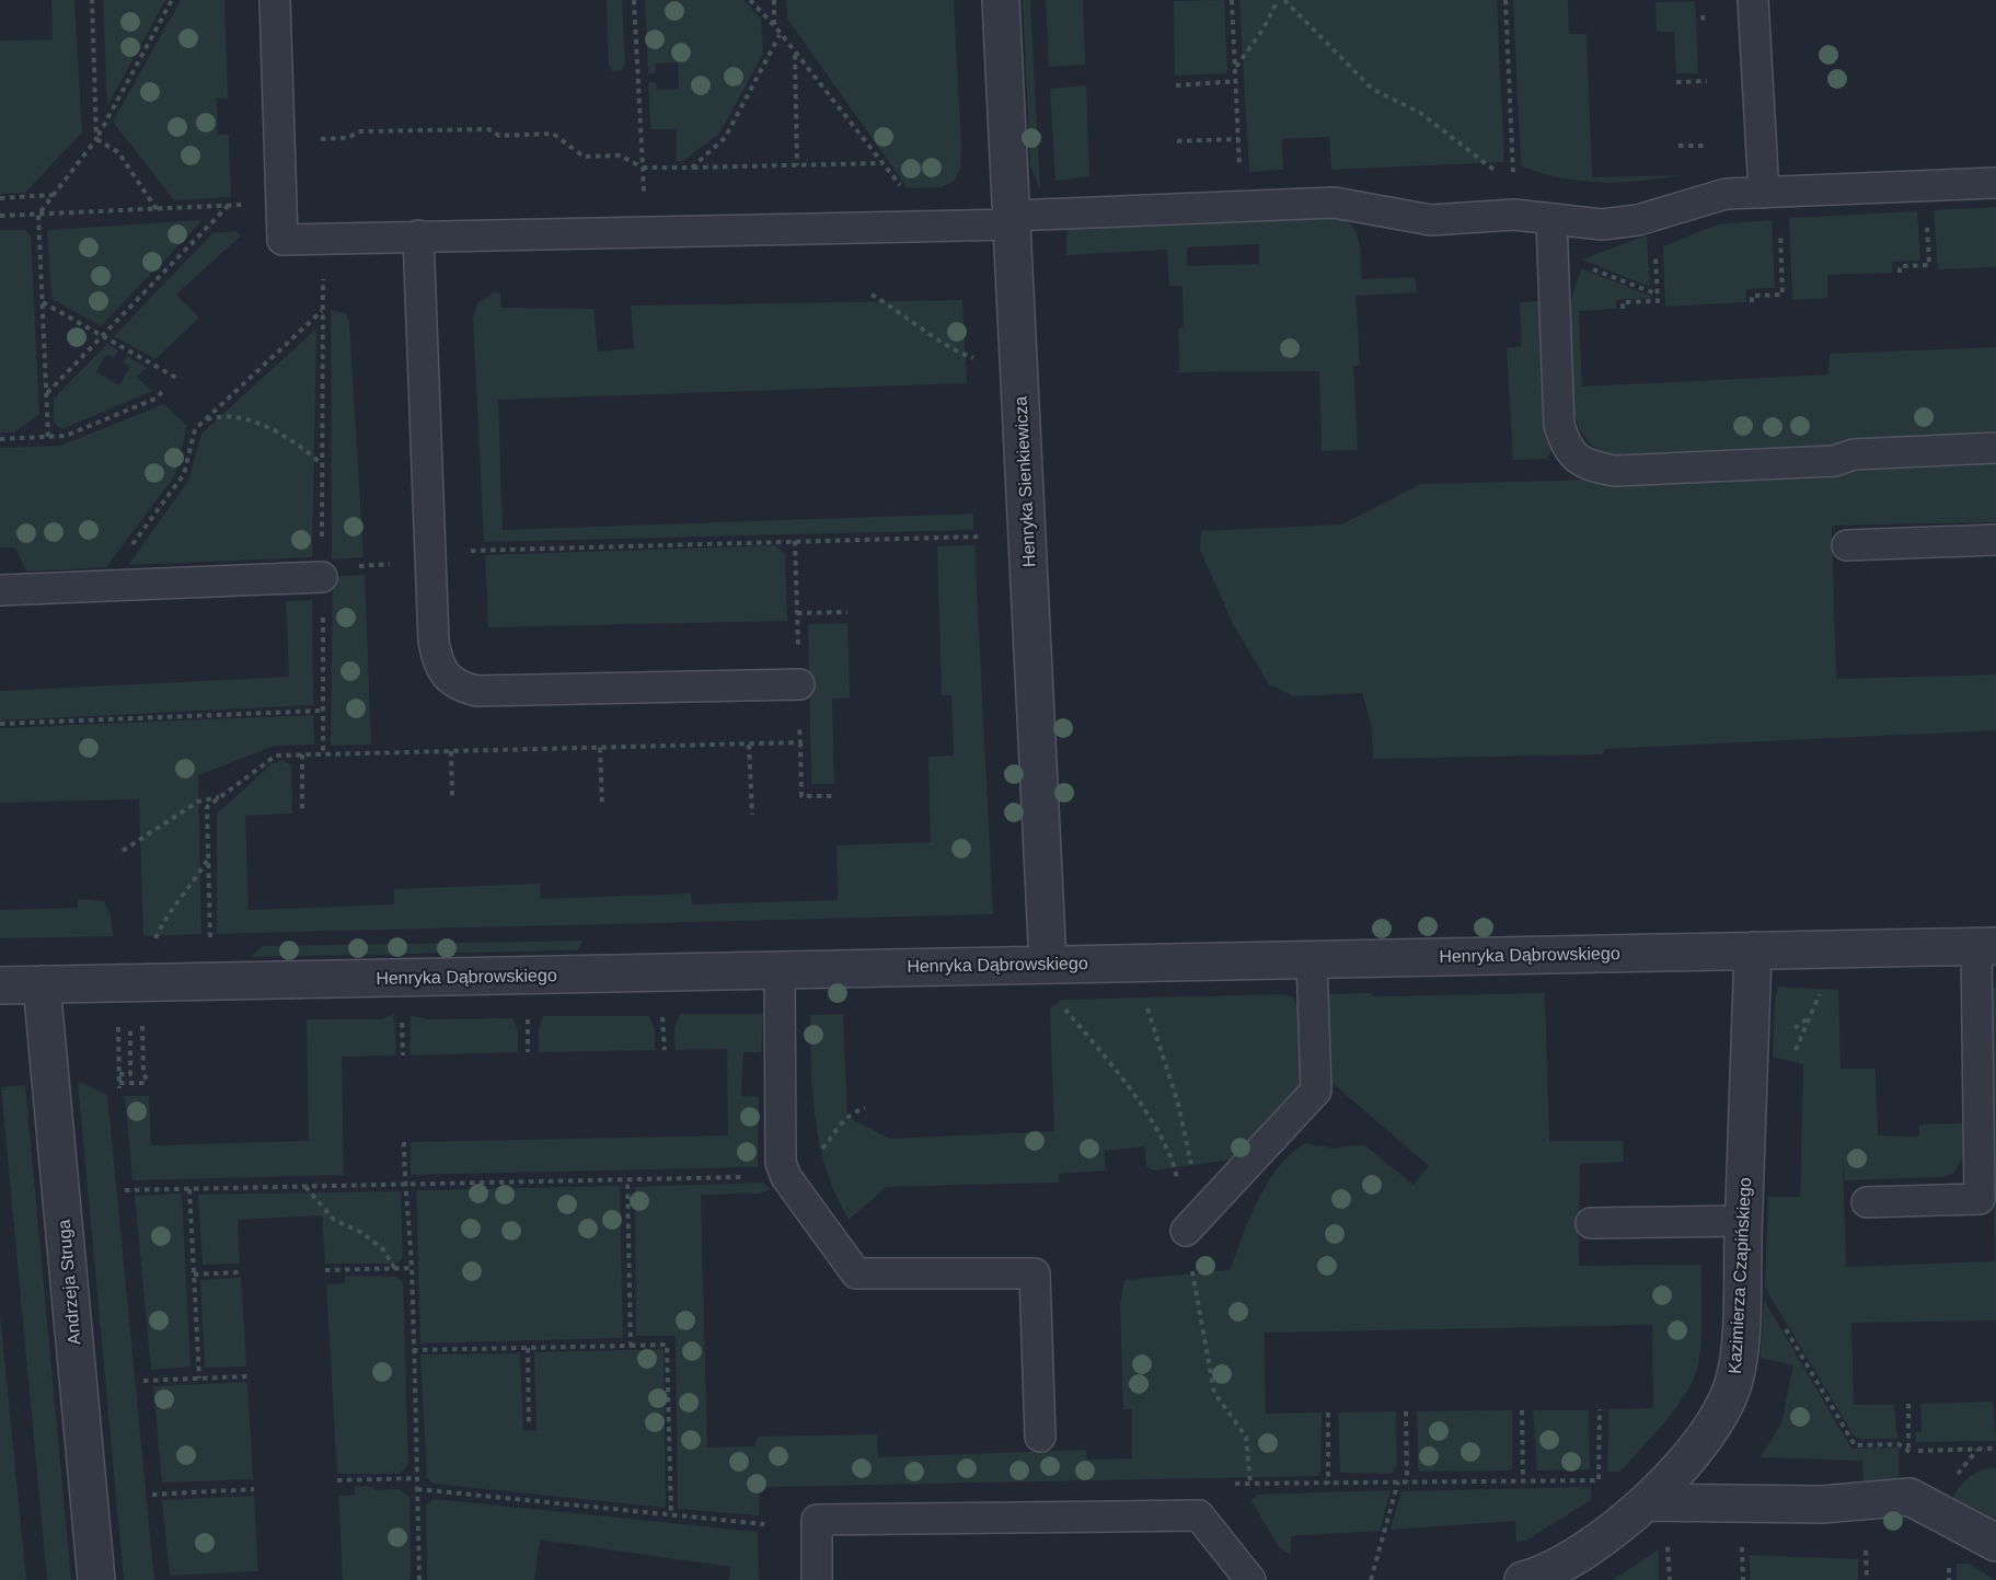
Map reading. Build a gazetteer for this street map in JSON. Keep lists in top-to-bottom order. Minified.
{"streets":{"street":["Henryka Sienkiewicza","Henryka Dąbrowskiego","Kazimierza Czapińskiego","Andrzeja Struga"]},"crossings":[["Henryka Sienkiewicza","Henryka Dąbrowskiego"],["Henryka Dąbrowskiego","Kazimierza Czapińskiego"],["Henryka Dąbrowskiego","Andrzeja Struga"]]}
